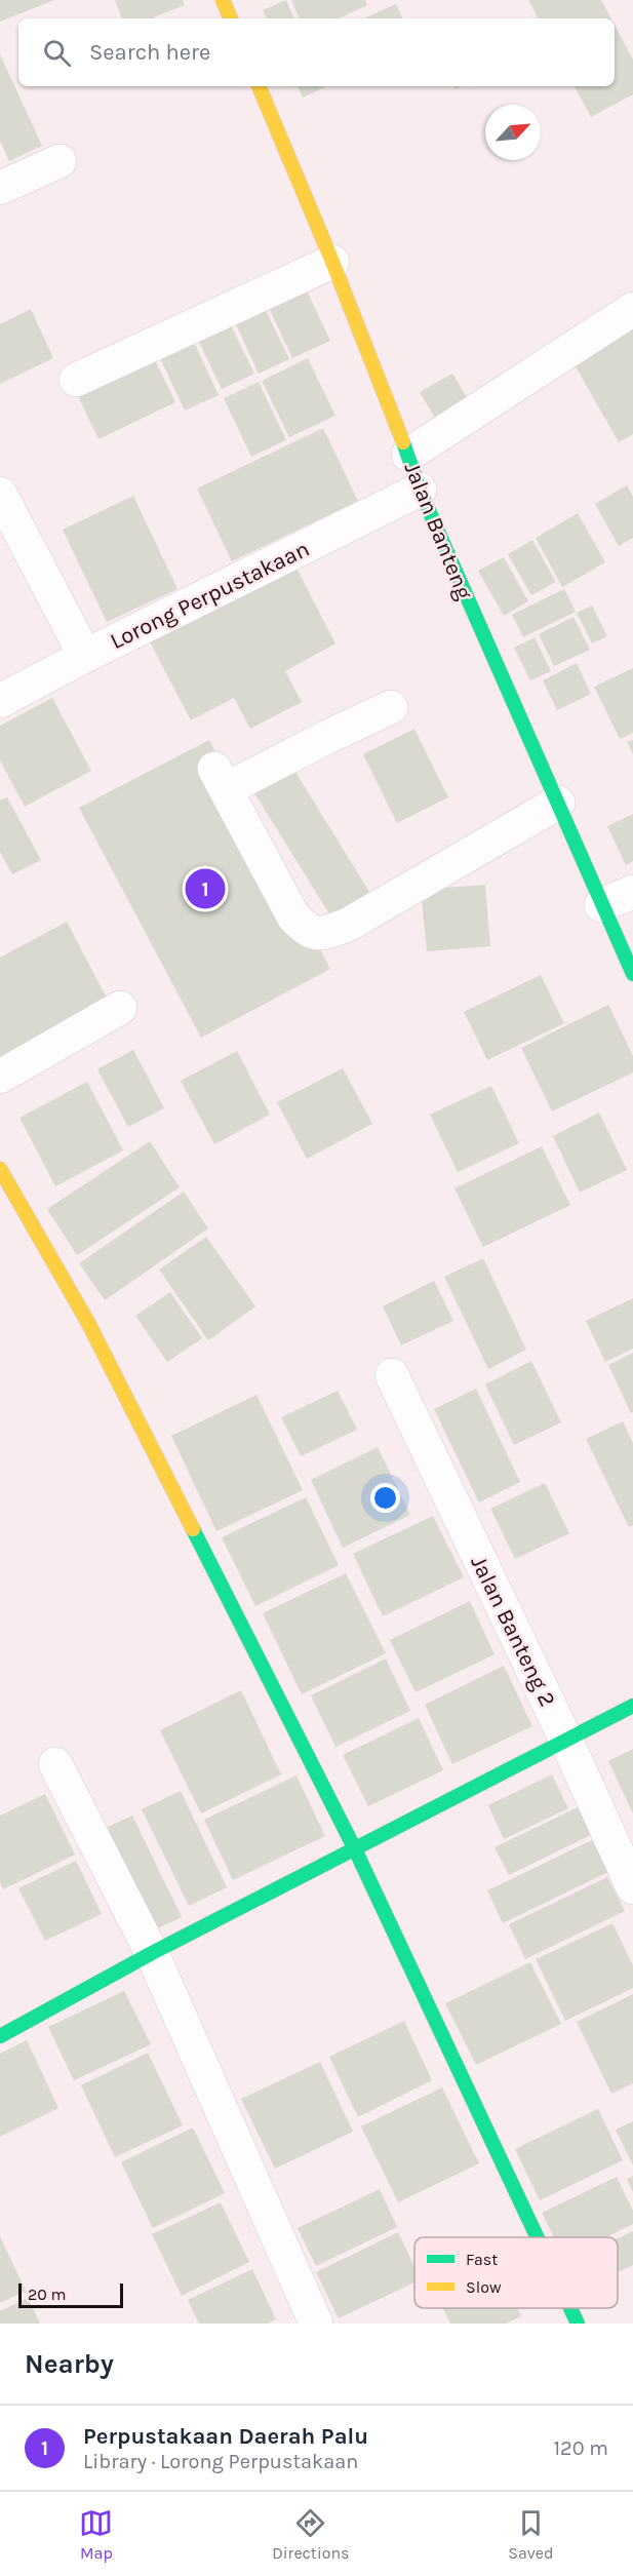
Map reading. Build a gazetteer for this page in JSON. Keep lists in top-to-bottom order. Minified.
{"streets":{"street":["Jalan Banteng","Lorong Perpustakaan","Jalan Banteng 2"]},"crossings":[["Jalan Banteng","Lorong Perpustakaan"]],"legend":["Fast","Slow"],"scale_bar":"20 m","north":"top right","page":{"search":"Search here","pins":"1","scale":"20 m","heading":"Nearby","list":[{"mark":"1","name":"Perpustakaan Daerah Palu","note":"Library · Lorong Perpustakaan","value":"120 m"}],"nav":["Map","Directions","Saved"]}}
